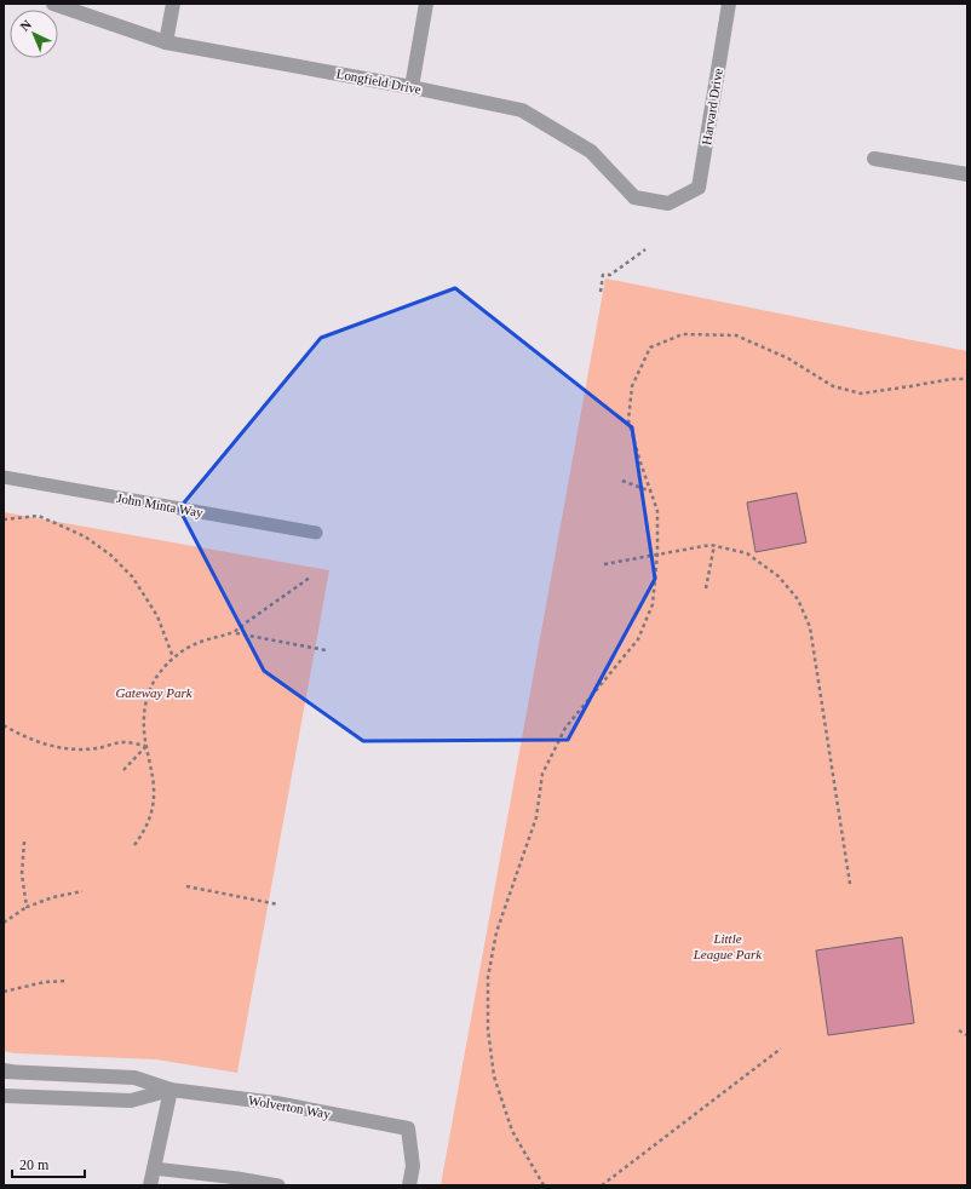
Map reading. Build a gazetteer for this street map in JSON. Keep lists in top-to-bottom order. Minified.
{"streets":{"street":["Longfield Drive","Harvard Drive","Wolverton Way"],"lane":["John Minta Way"]},"crossings":[["Longfield Drive","Harvard Drive"]],"parks":["Gateway Park","Little League Park"],"scale_bar":"20 m","north":"top left"}
